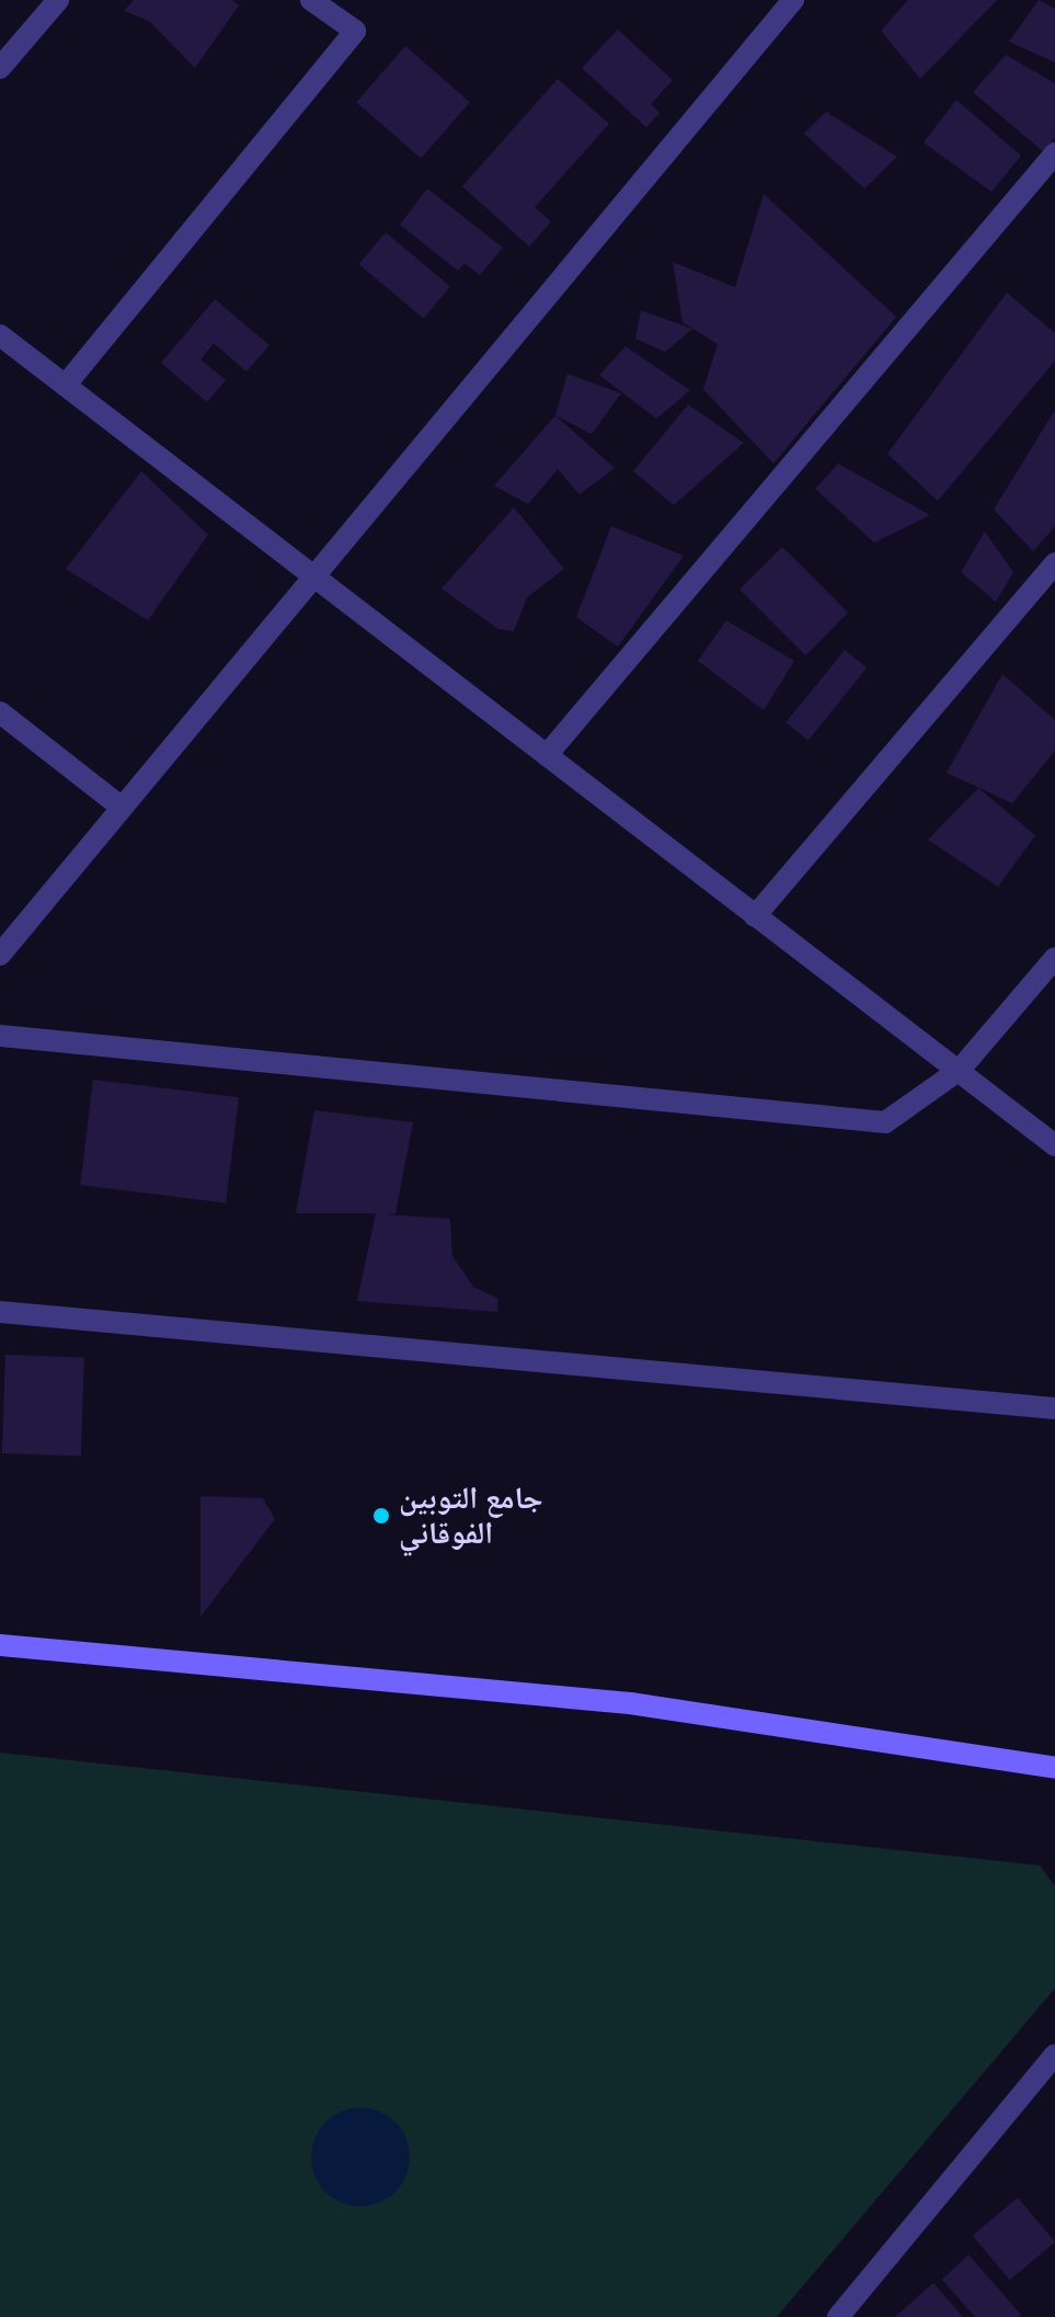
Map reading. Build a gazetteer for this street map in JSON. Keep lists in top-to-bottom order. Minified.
{"places":["جامع التوبين الفوقاني"]}
